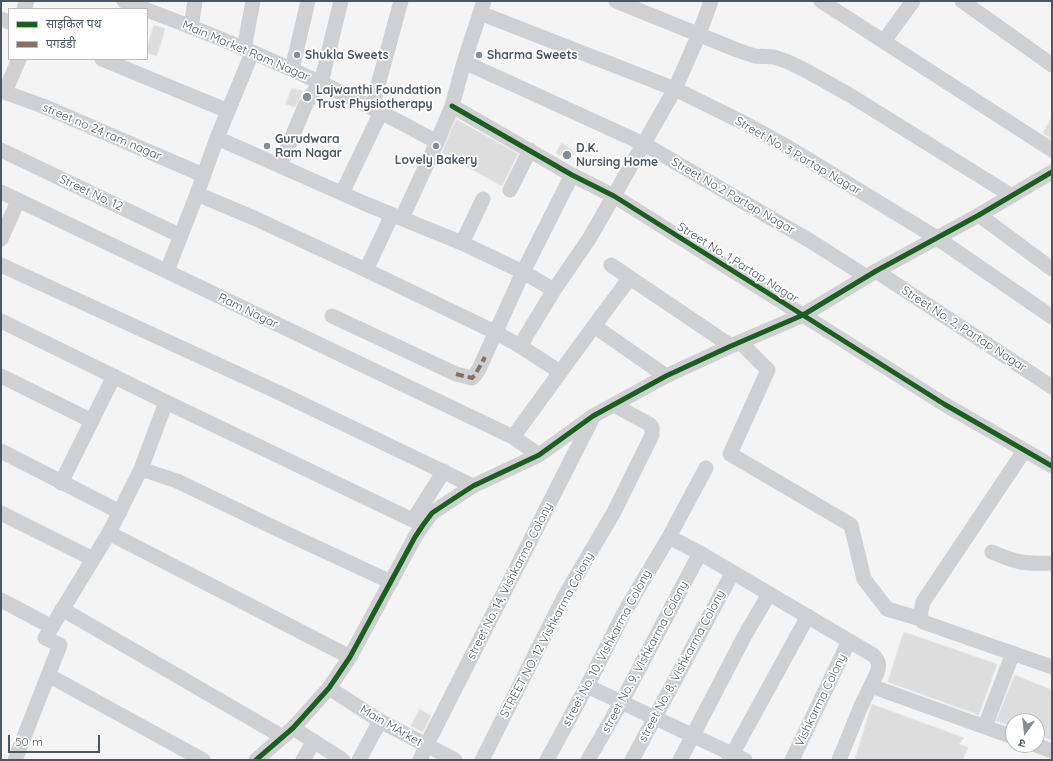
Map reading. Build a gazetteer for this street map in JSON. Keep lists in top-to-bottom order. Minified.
{"streets":{"street":["Main Market Ram Nagar","street no 24 ram nagar","Street No. 3 Partap Nagar","Street No. 12","Street No.2 Partap Nagar","Street No. 1,Partap Nagar","Ram Nagar","Street No. 2, Partap Nagar","street No. 14, Vishkarma Colony","STREET NO. 12 Vishkarma Colony","street No. 10, Vishkarma Colony","street No. 9, Vishkarma Colony","street No. 8, Vishkarma Colony","Vishkarma Colony","Main MArket"]},"crossings":[["Street No.2 Partap Nagar","Street No. 2, Partap Nagar"],["street No. 14, Vishkarma Colony","Main MArket"]],"places":["Shukla Sweets","Sharma Sweets","Lajwanthi Foundation Trust Physiotherapy","Gurudwara Ram Nagar","Lovely Bakery","D.K. Nursing Home"],"legend":["साइकिल पथ","पगडंडी"],"scale_bar":"50 m","north":"bottom"}
